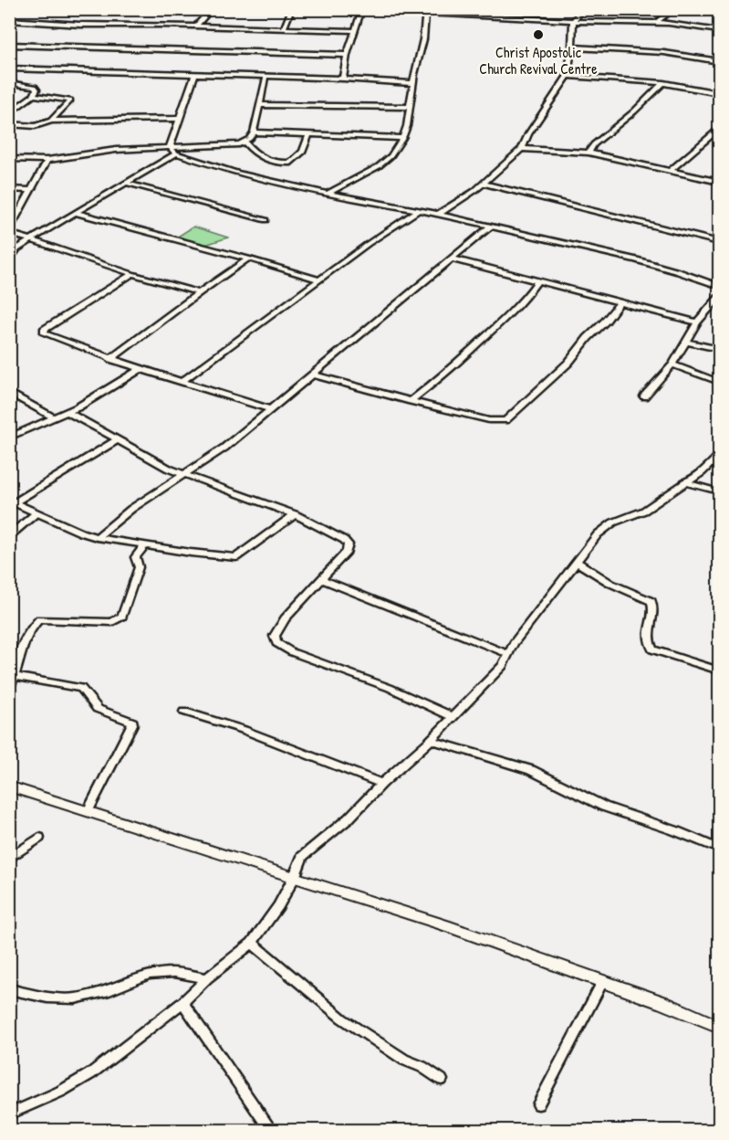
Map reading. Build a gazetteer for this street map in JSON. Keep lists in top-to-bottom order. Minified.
{"places":["Christ Apostolic Church Revival Centre"]}
